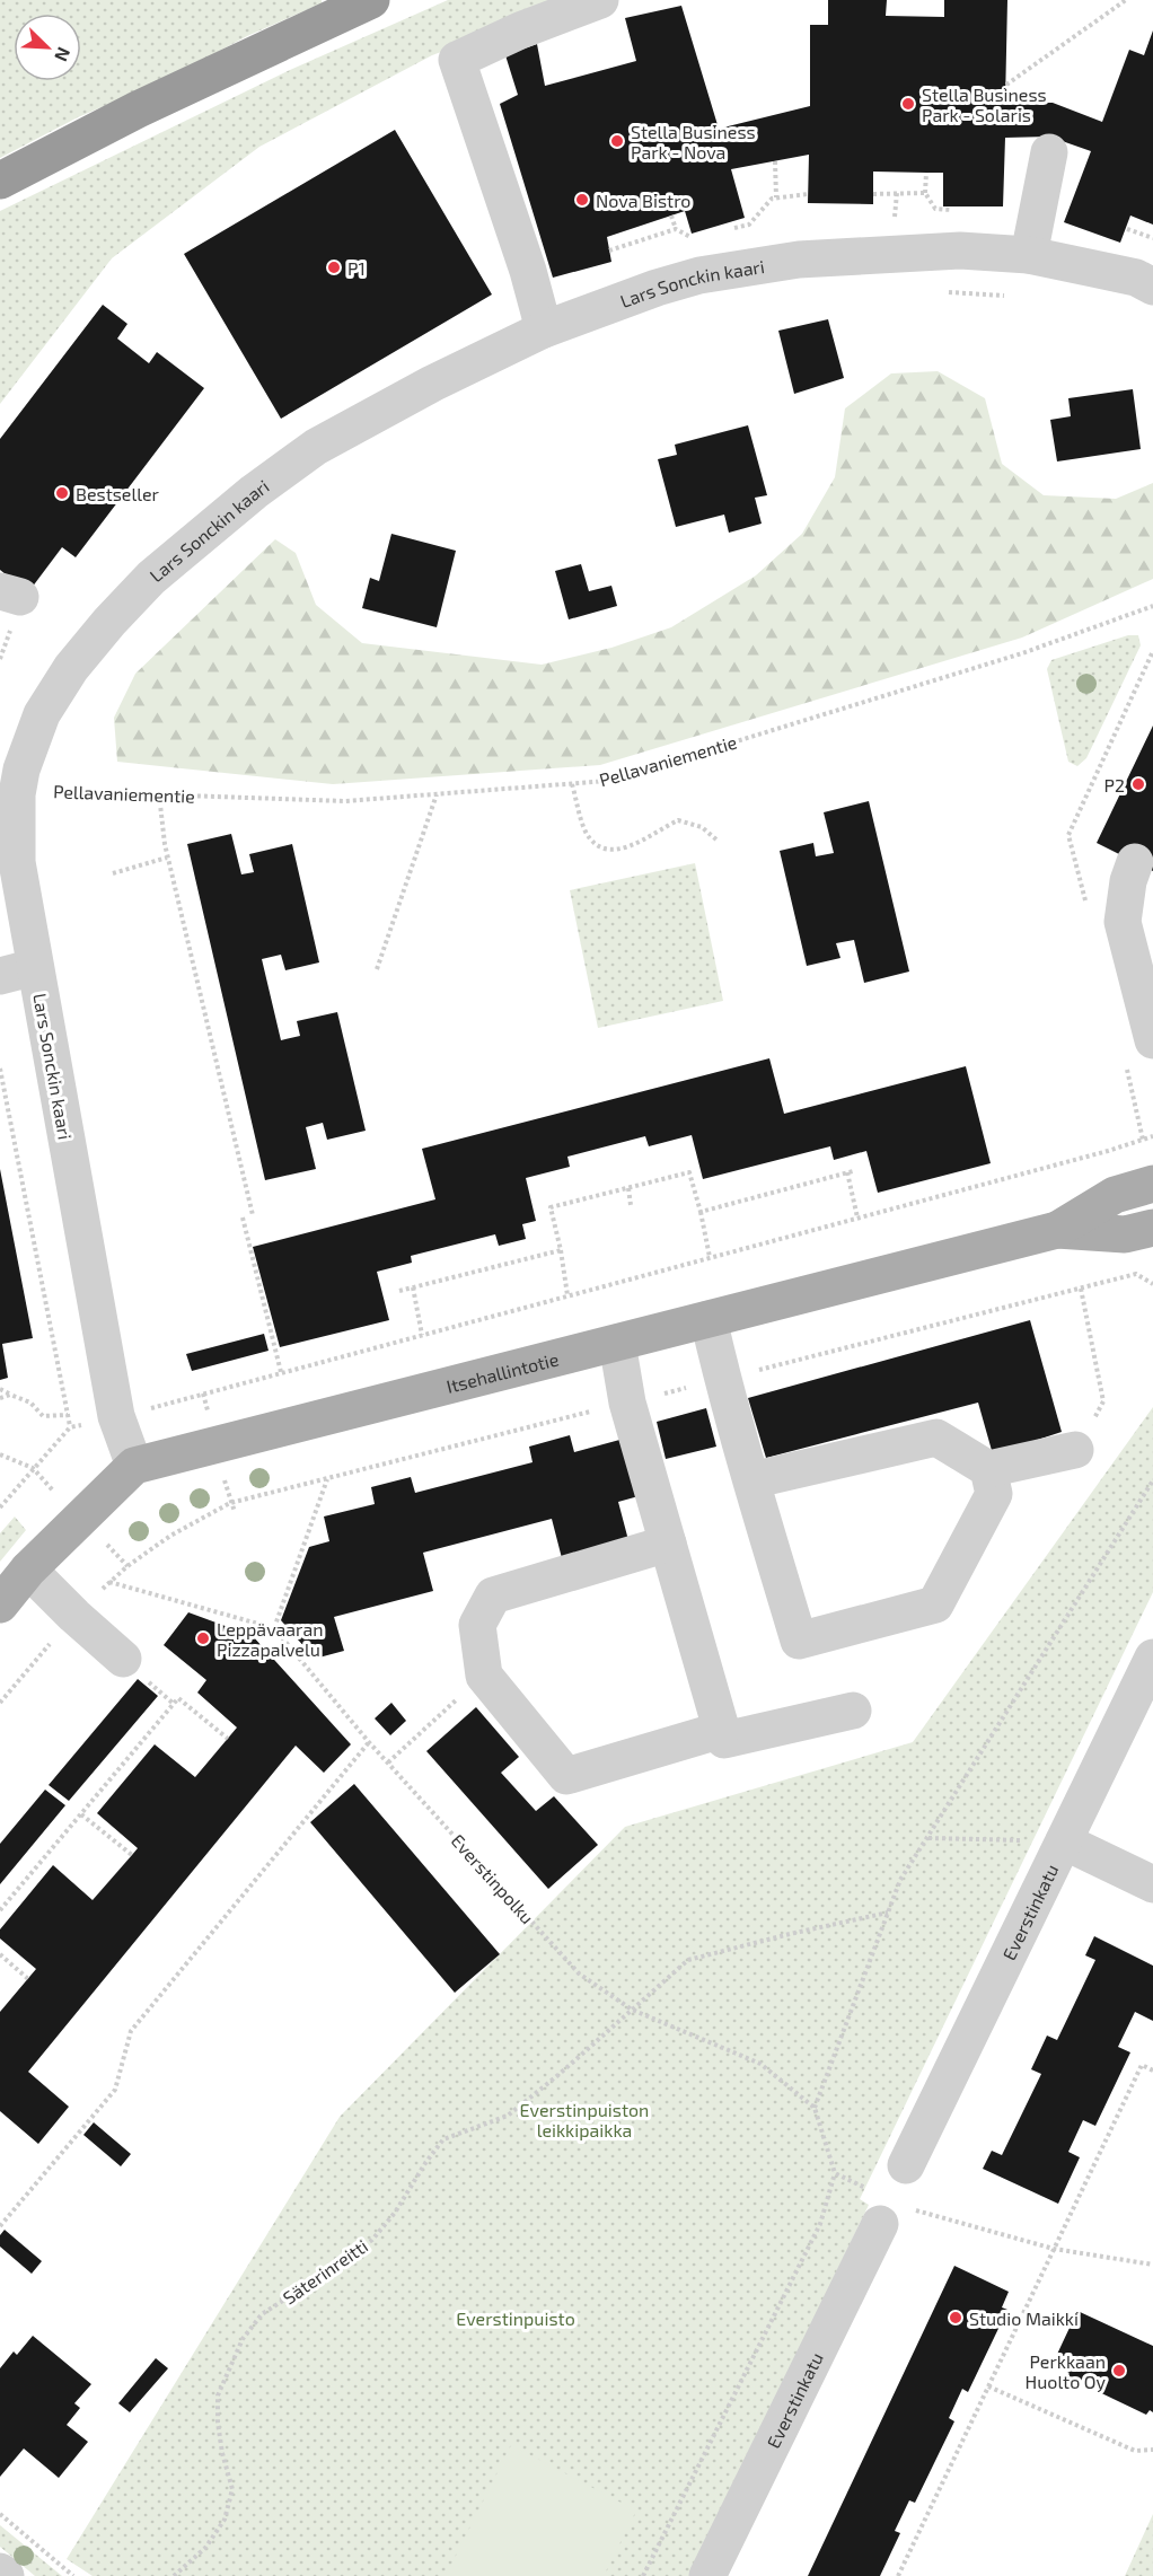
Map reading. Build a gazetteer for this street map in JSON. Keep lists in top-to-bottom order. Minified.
{"streets":{"main road":["Itsehallintotie"],"street":["Lars Sonckin kaari","Everstinkatu"],"path":["Pellavaniementie","Everstinpolku","Säterinreitti"]},"crossings":[["Lars Sonckin kaari","Itsehallintotie"],["Everstinpolku","Säterinreitti"]],"parks":["Everstinpuiston leikkipaikka","Everstinpuisto"],"places":["Stella Business Park - Solaris","Stella Business Park - Nova","Nova Bistro","P1","Bestseller","P2","Leppävaaran Pizzapalvelu","Studio Maikki","Perkkaan Huolto Oy"],"north":"bottom right"}
